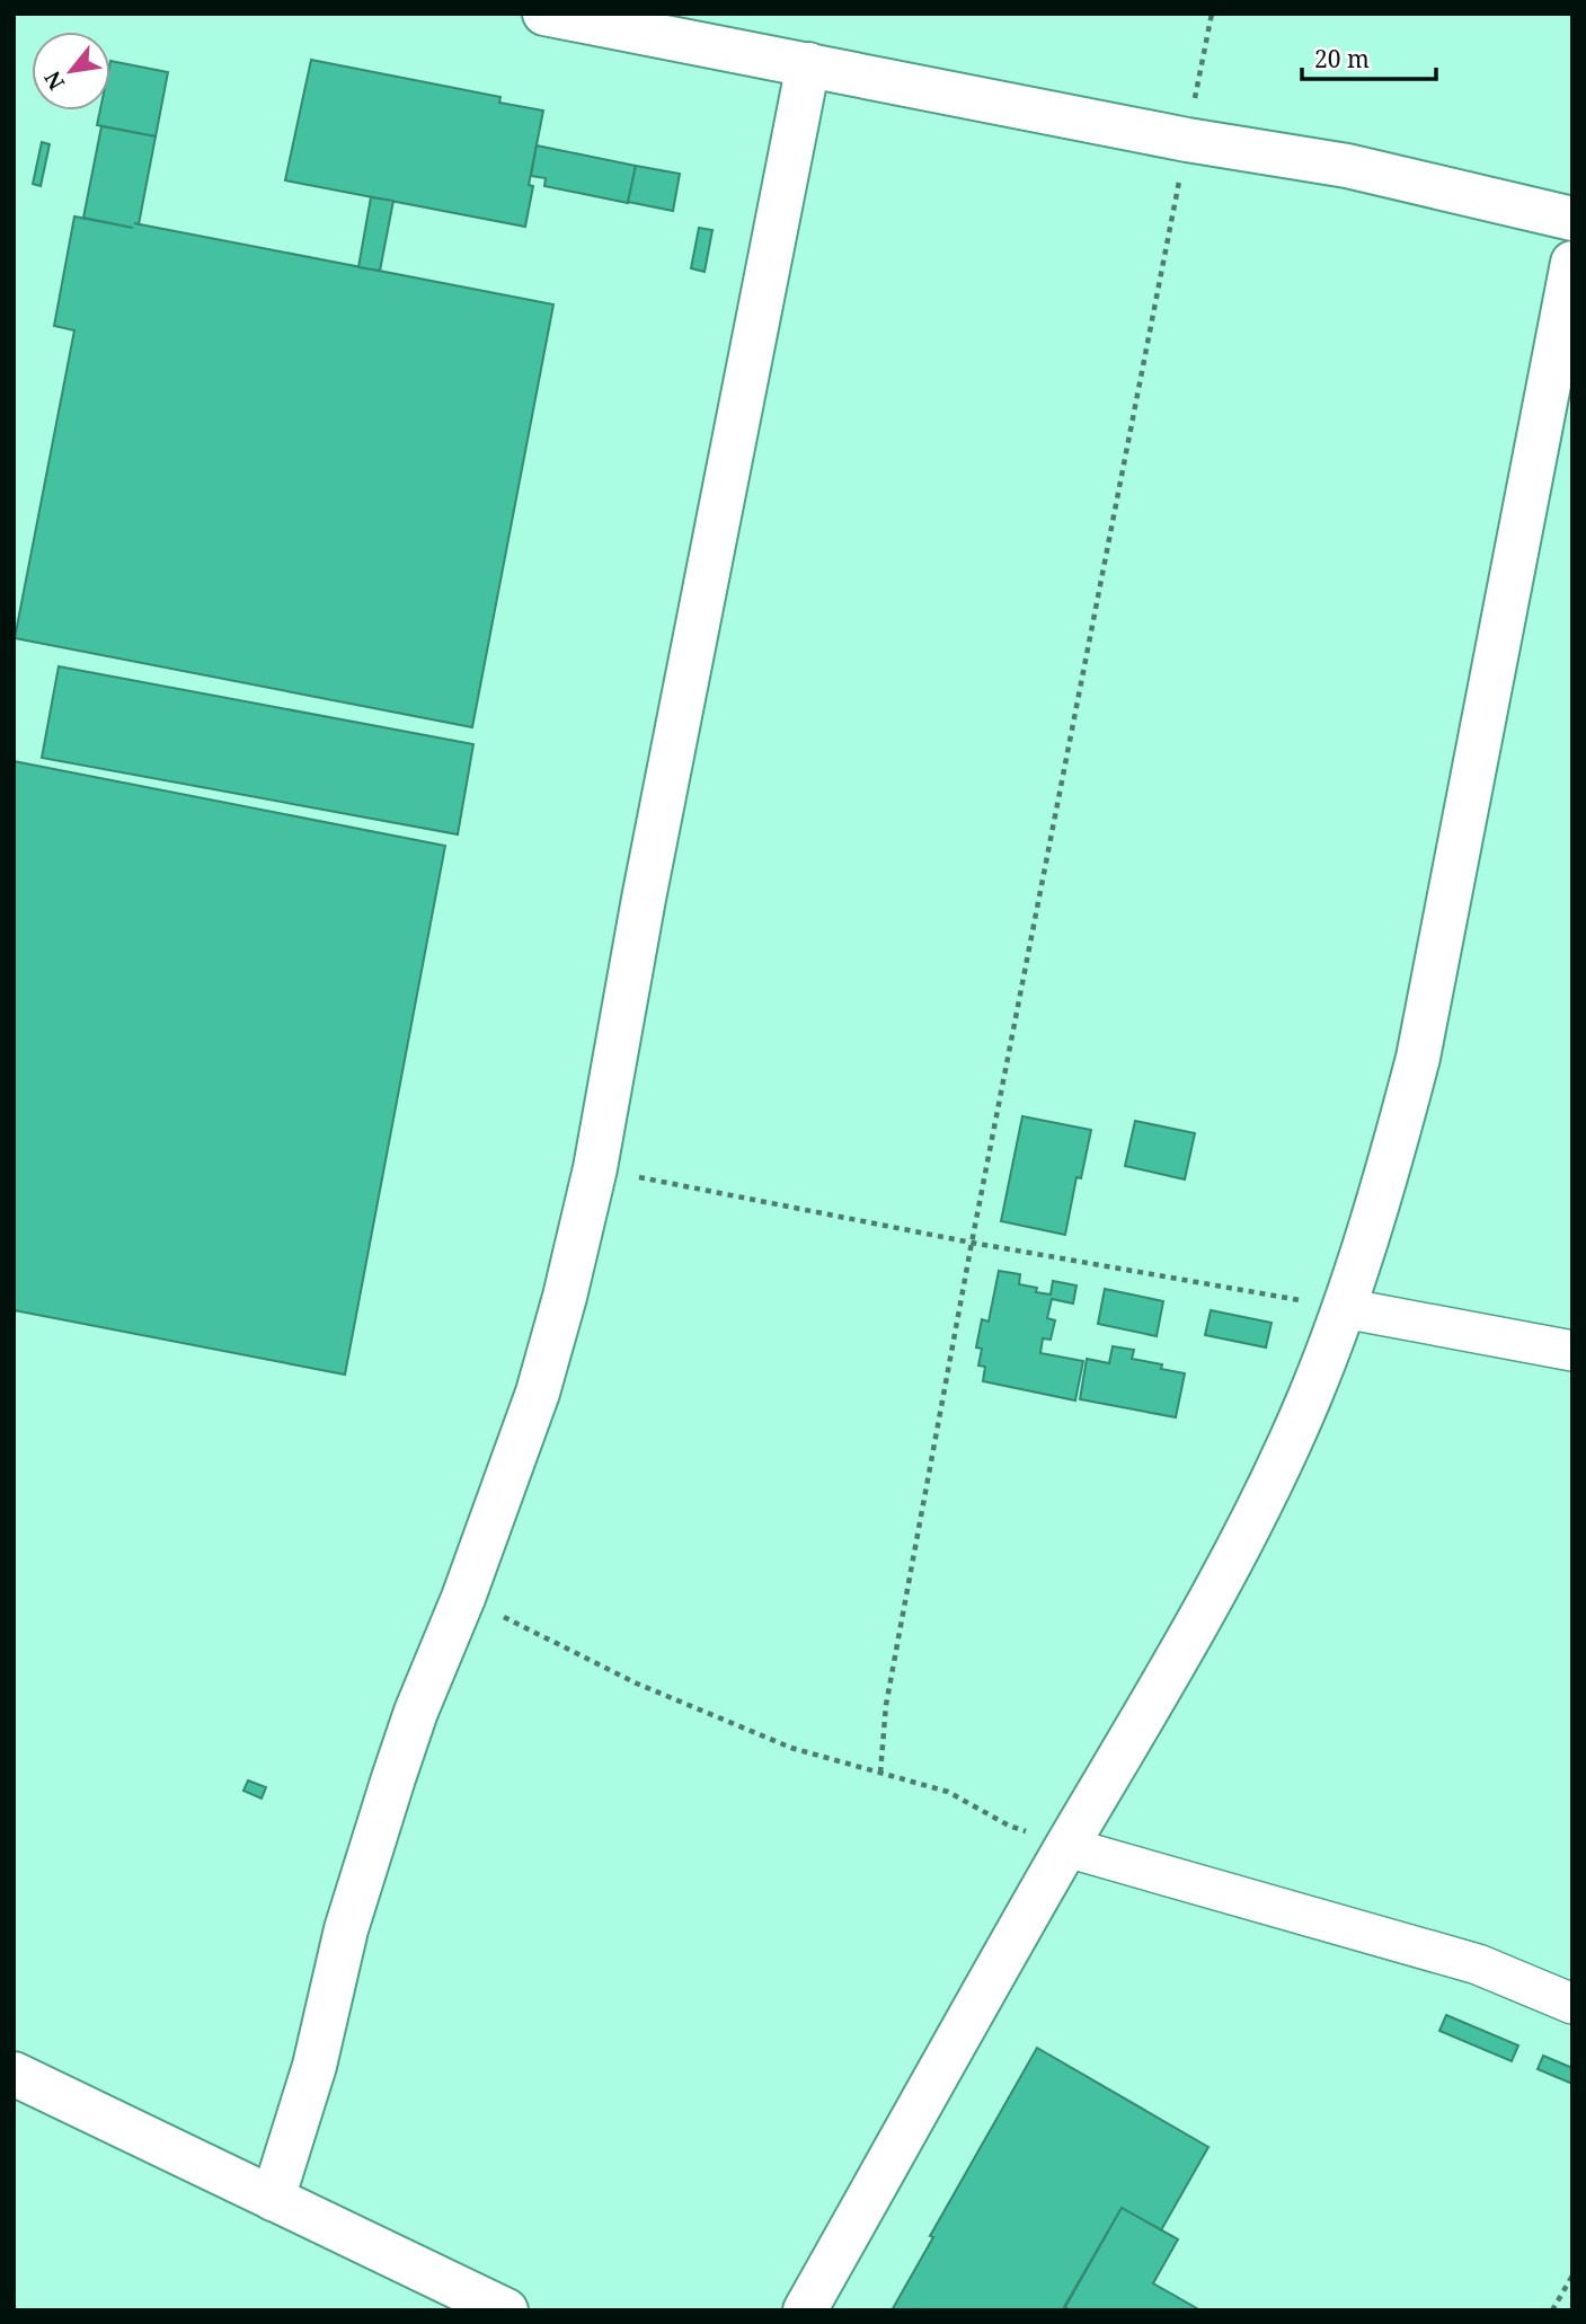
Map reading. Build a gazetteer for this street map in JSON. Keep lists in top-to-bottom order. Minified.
{"scale_bar":"20 m","north":"bottom left"}
